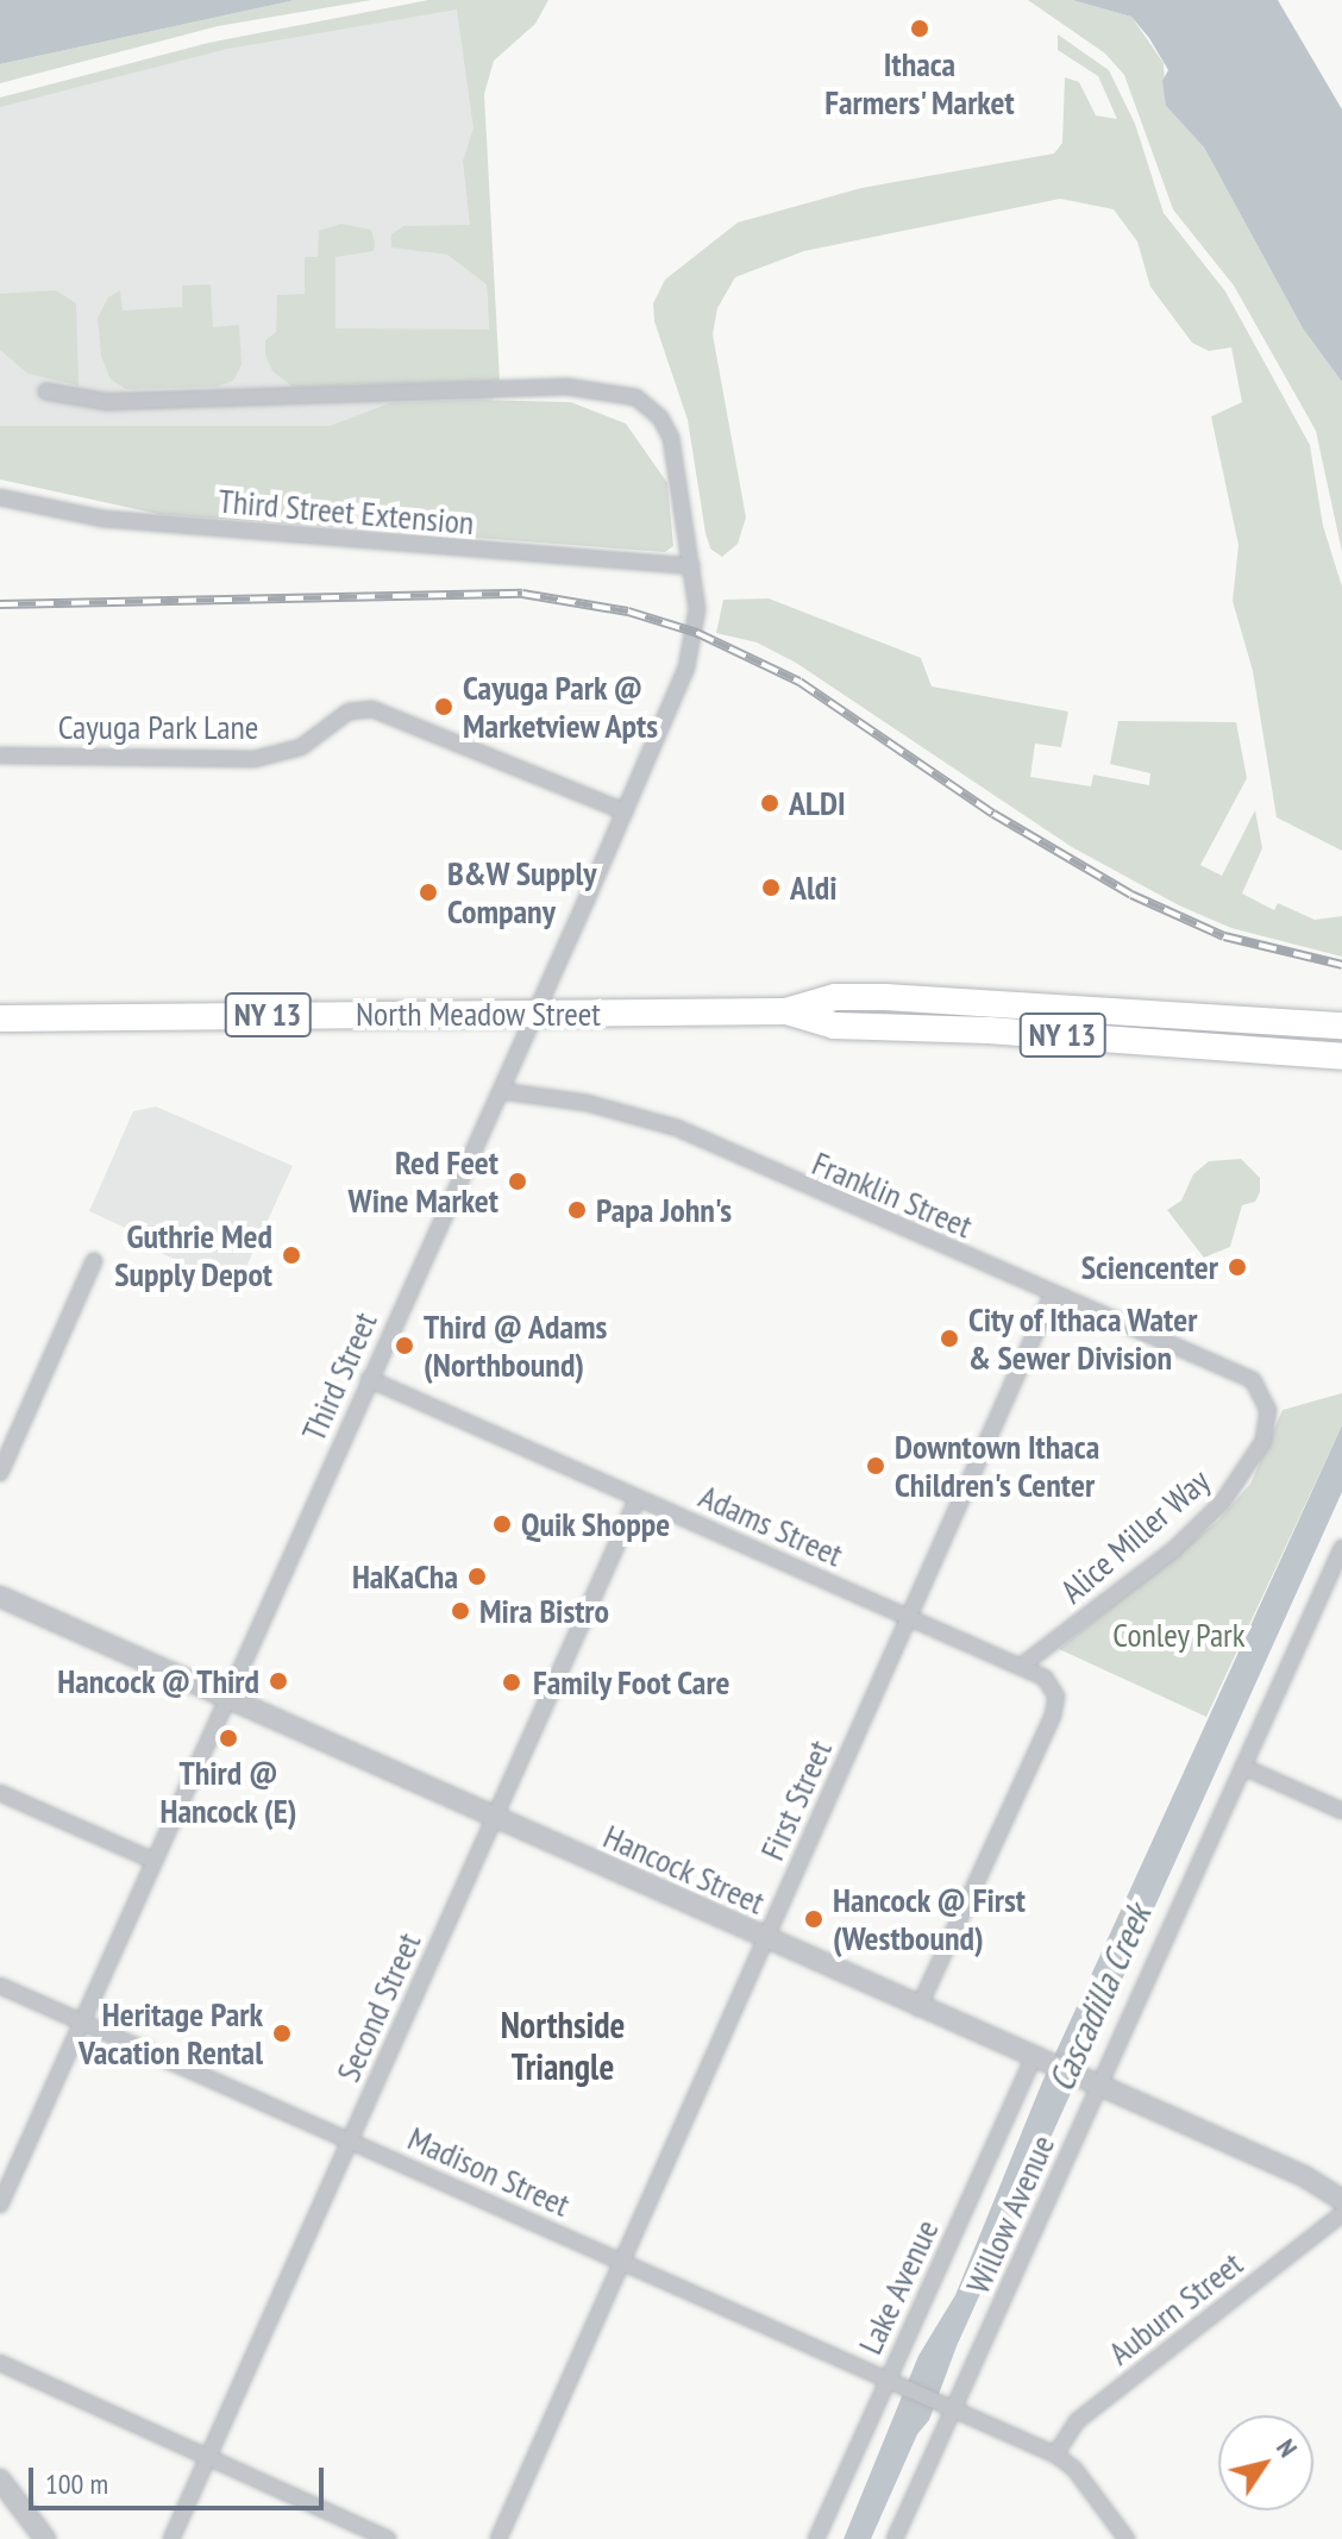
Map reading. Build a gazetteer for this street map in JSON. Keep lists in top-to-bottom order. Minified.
{"streets":{"highway":["North Meadow Street","NY 13"],"street":["Third Street Extension","Cayuga Park Lane","Franklin Street","Third Street","Adams Street","Alice Miller Way","First Street","Hancock Street","Second Street","Madison Street","Willow Avenue","Lake Avenue","Auburn Street"]},"crossings":[["Third Street Extension","Third Street"],["Cayuga Park Lane","Third Street"],["North Meadow Street","Third Street"],["Franklin Street","Third Street"],["Franklin Street","Alice Miller Way"],["Franklin Street","First Street"],["Third Street","Adams Street"],["Third Street","Hancock Street"],["Third Street","Madison Street"],["Adams Street","Alice Miller Way"],["Adams Street","First Street"],["Adams Street","Hancock Street"],["Adams Street","Second Street"],["First Street","Hancock Street"],["First Street","Madison Street"],["Hancock Street","Second Street"],["Hancock Street","Willow Avenue"],["Hancock Street","Lake Avenue"],["Second Street","Madison Street"],["Madison Street","Willow Avenue"],["Madison Street","Lake Avenue"],["Madison Street","Auburn Street"]],"districts":["Northside Triangle"],"water":["Cascadilla Creek"],"parks":["Conley Park"],"places":["Ithaca Farmers' Market","Cayuga Park @ Marketview Apts","ALDI","Aldi","B&W Supply Company","Red Feet Wine Market","Papa John's","Guthrie Med Supply Depot","Sciencenter","City of Ithaca Water & Sewer Division","Third @ Adams (Northbound)","Downtown Ithaca Children's Center","Quik Shoppe","HaKaCha","Mira Bistro","Hancock @ Third","Family Foot Care","Third @ Hancock (E)","Hancock @ First (Westbound)","Heritage Park Vacation Rental"],"scale_bar":"100 m","north":"top right"}
